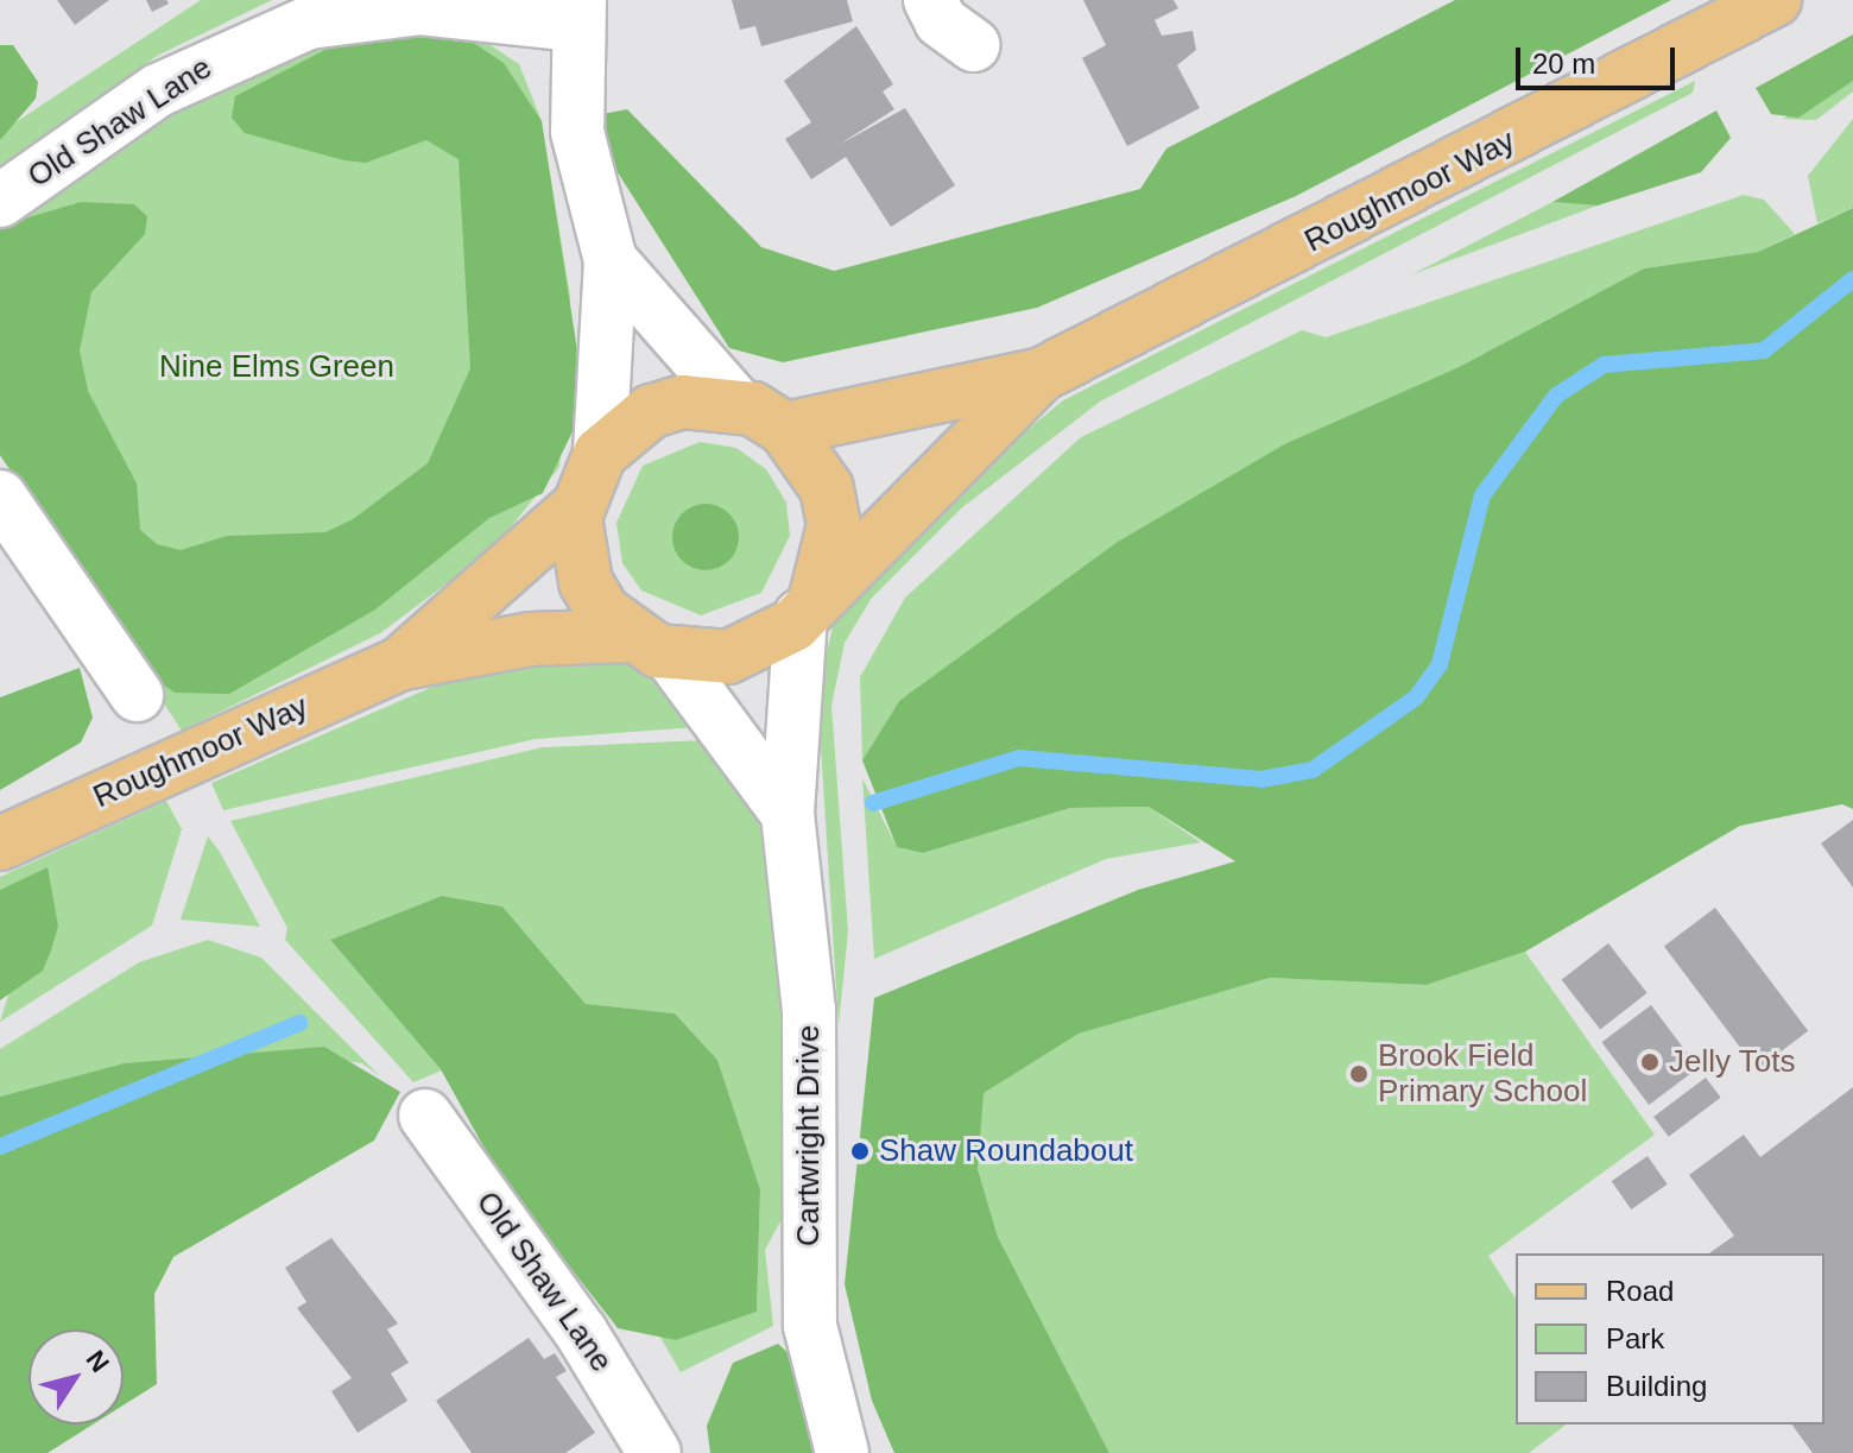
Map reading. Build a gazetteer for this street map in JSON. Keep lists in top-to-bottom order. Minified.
{"streets":{"main road":["Roughmoor Way"],"street":["Old Shaw Lane","Cartwright Drive"]},"crossings":[["Roughmoor Way","Cartwright Drive"]],"parks":["Nine Elms Green"],"places":["Jelly Tots","Brook Field Primary School","Shaw Roundabout"],"legend":["Road","Park","Building"],"scale_bar":"20 m","north":"top right"}
